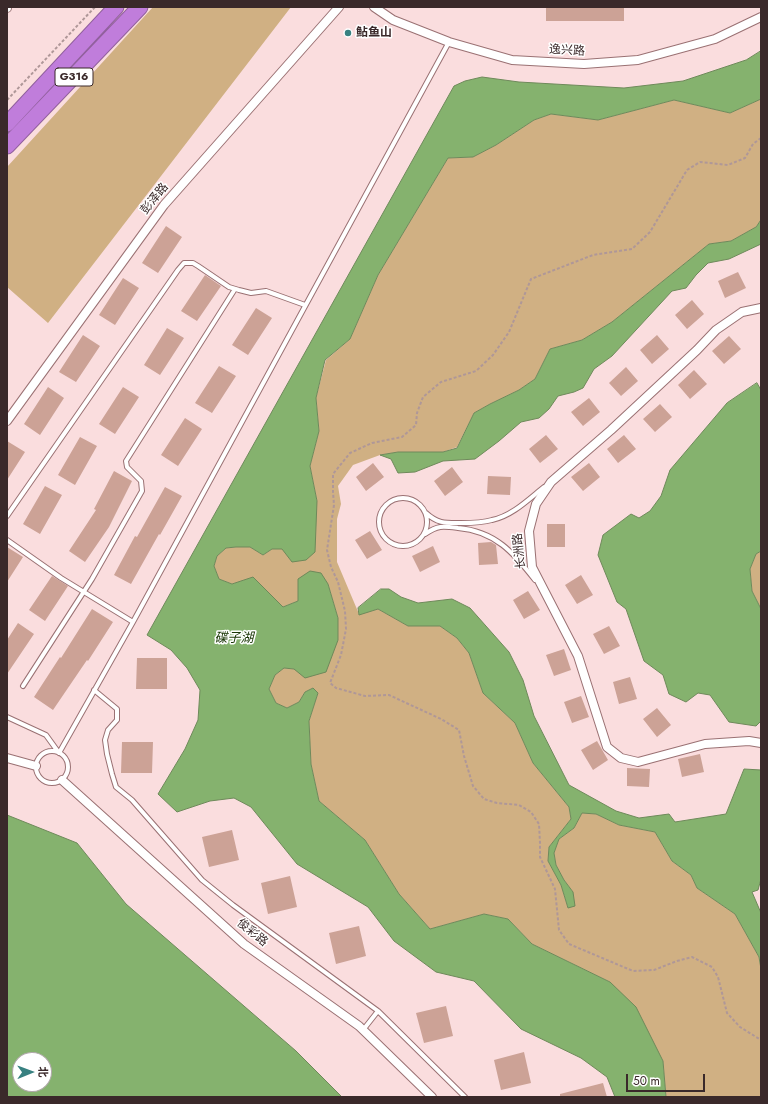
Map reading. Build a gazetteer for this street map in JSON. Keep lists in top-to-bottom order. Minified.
{"streets":{"highway":["G316"],"street":["逸兴路","彭泽路","长洲路","俊彩路"]},"water":["碟子湖"],"places":["鲇鱼山"],"scale_bar":"50 m","north":"right"}
